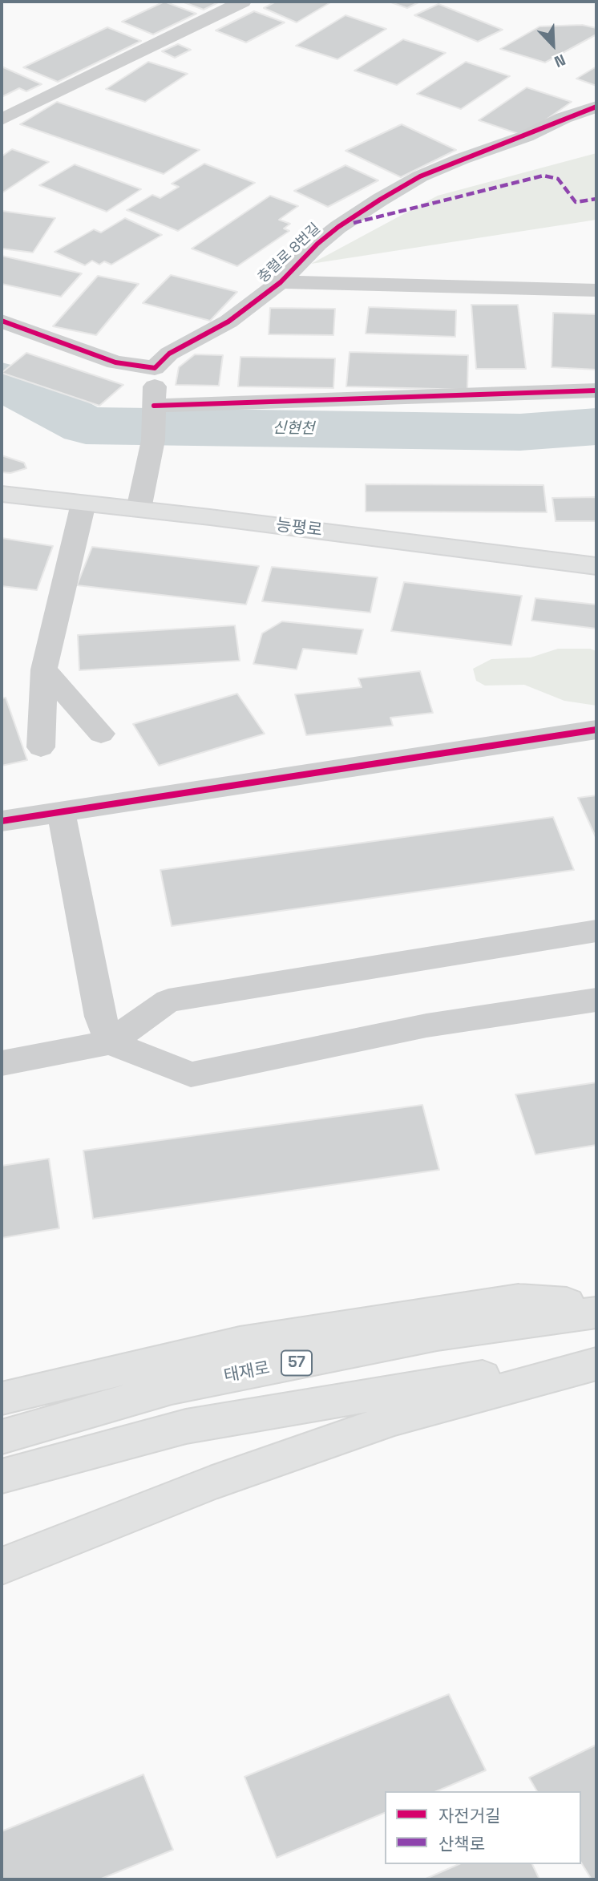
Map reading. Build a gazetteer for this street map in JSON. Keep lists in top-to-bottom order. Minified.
{"streets":{"main road":["능평로","57","태재로"],"street":["충렬로 8번길"]},"water":["신현천"],"legend":["자전거길","산책로"],"north":"bottom right"}
